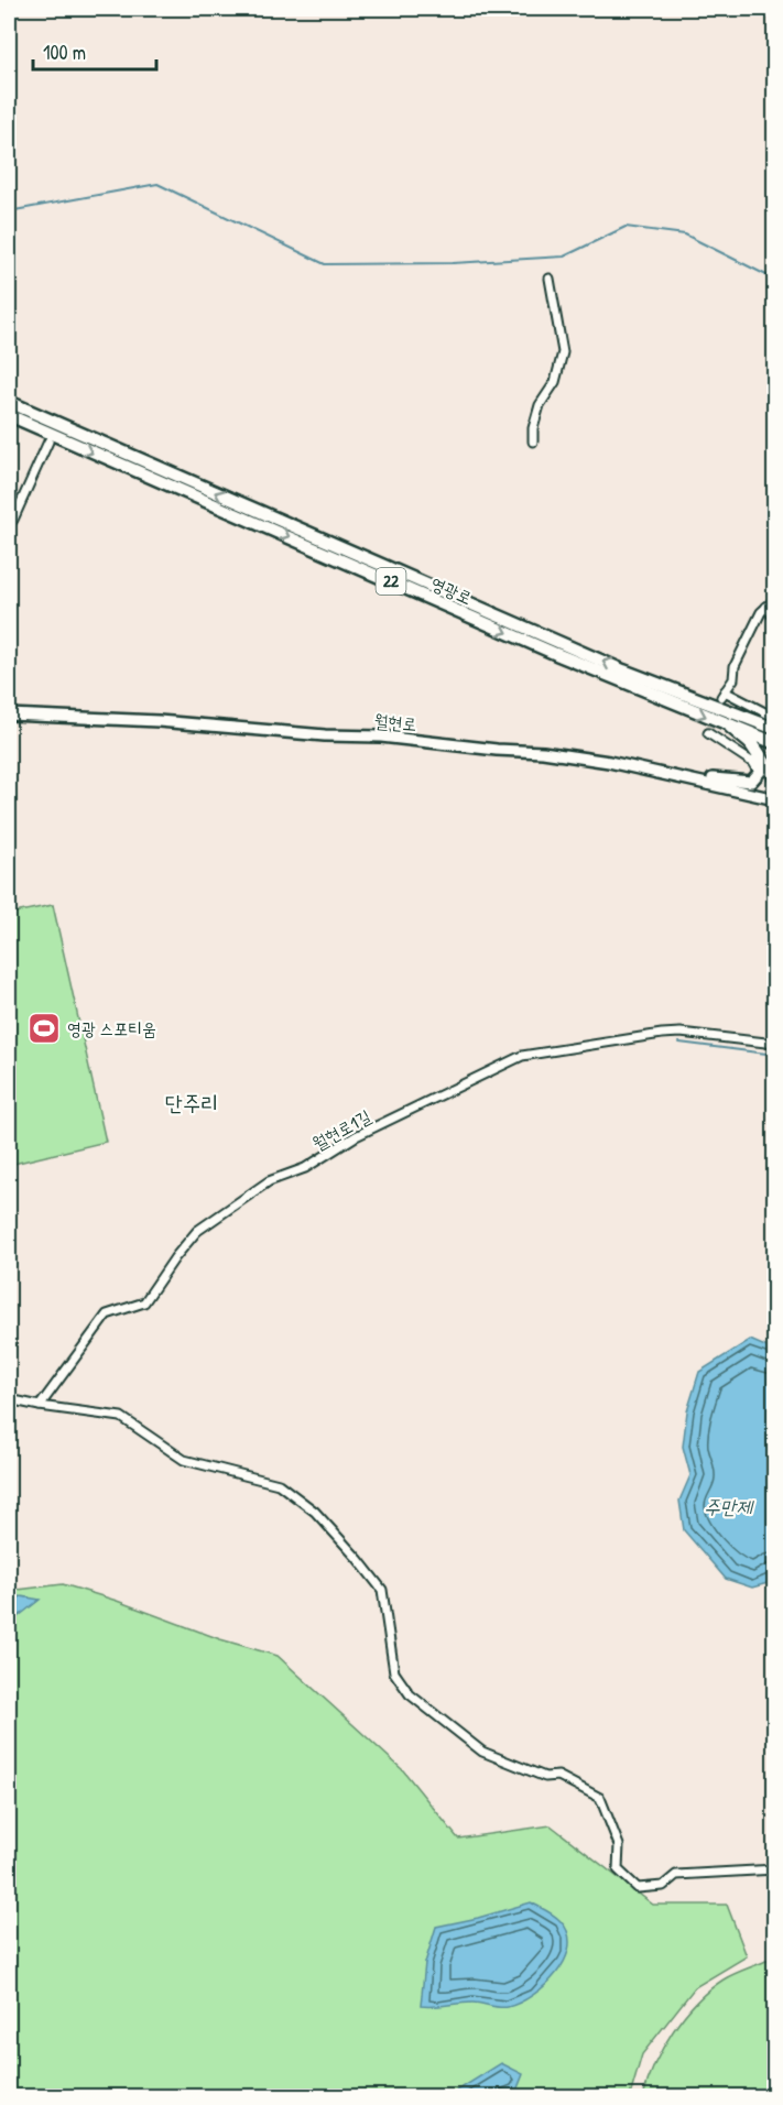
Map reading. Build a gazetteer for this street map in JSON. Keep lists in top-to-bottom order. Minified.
{"streets":{"main road":["22","영광로"],"street":["월현로","월현로1길"]},"districts":["단주리"],"water":["주만제"],"places":{"sports":["영광 스포티움"]},"scale_bar":"100 m"}
